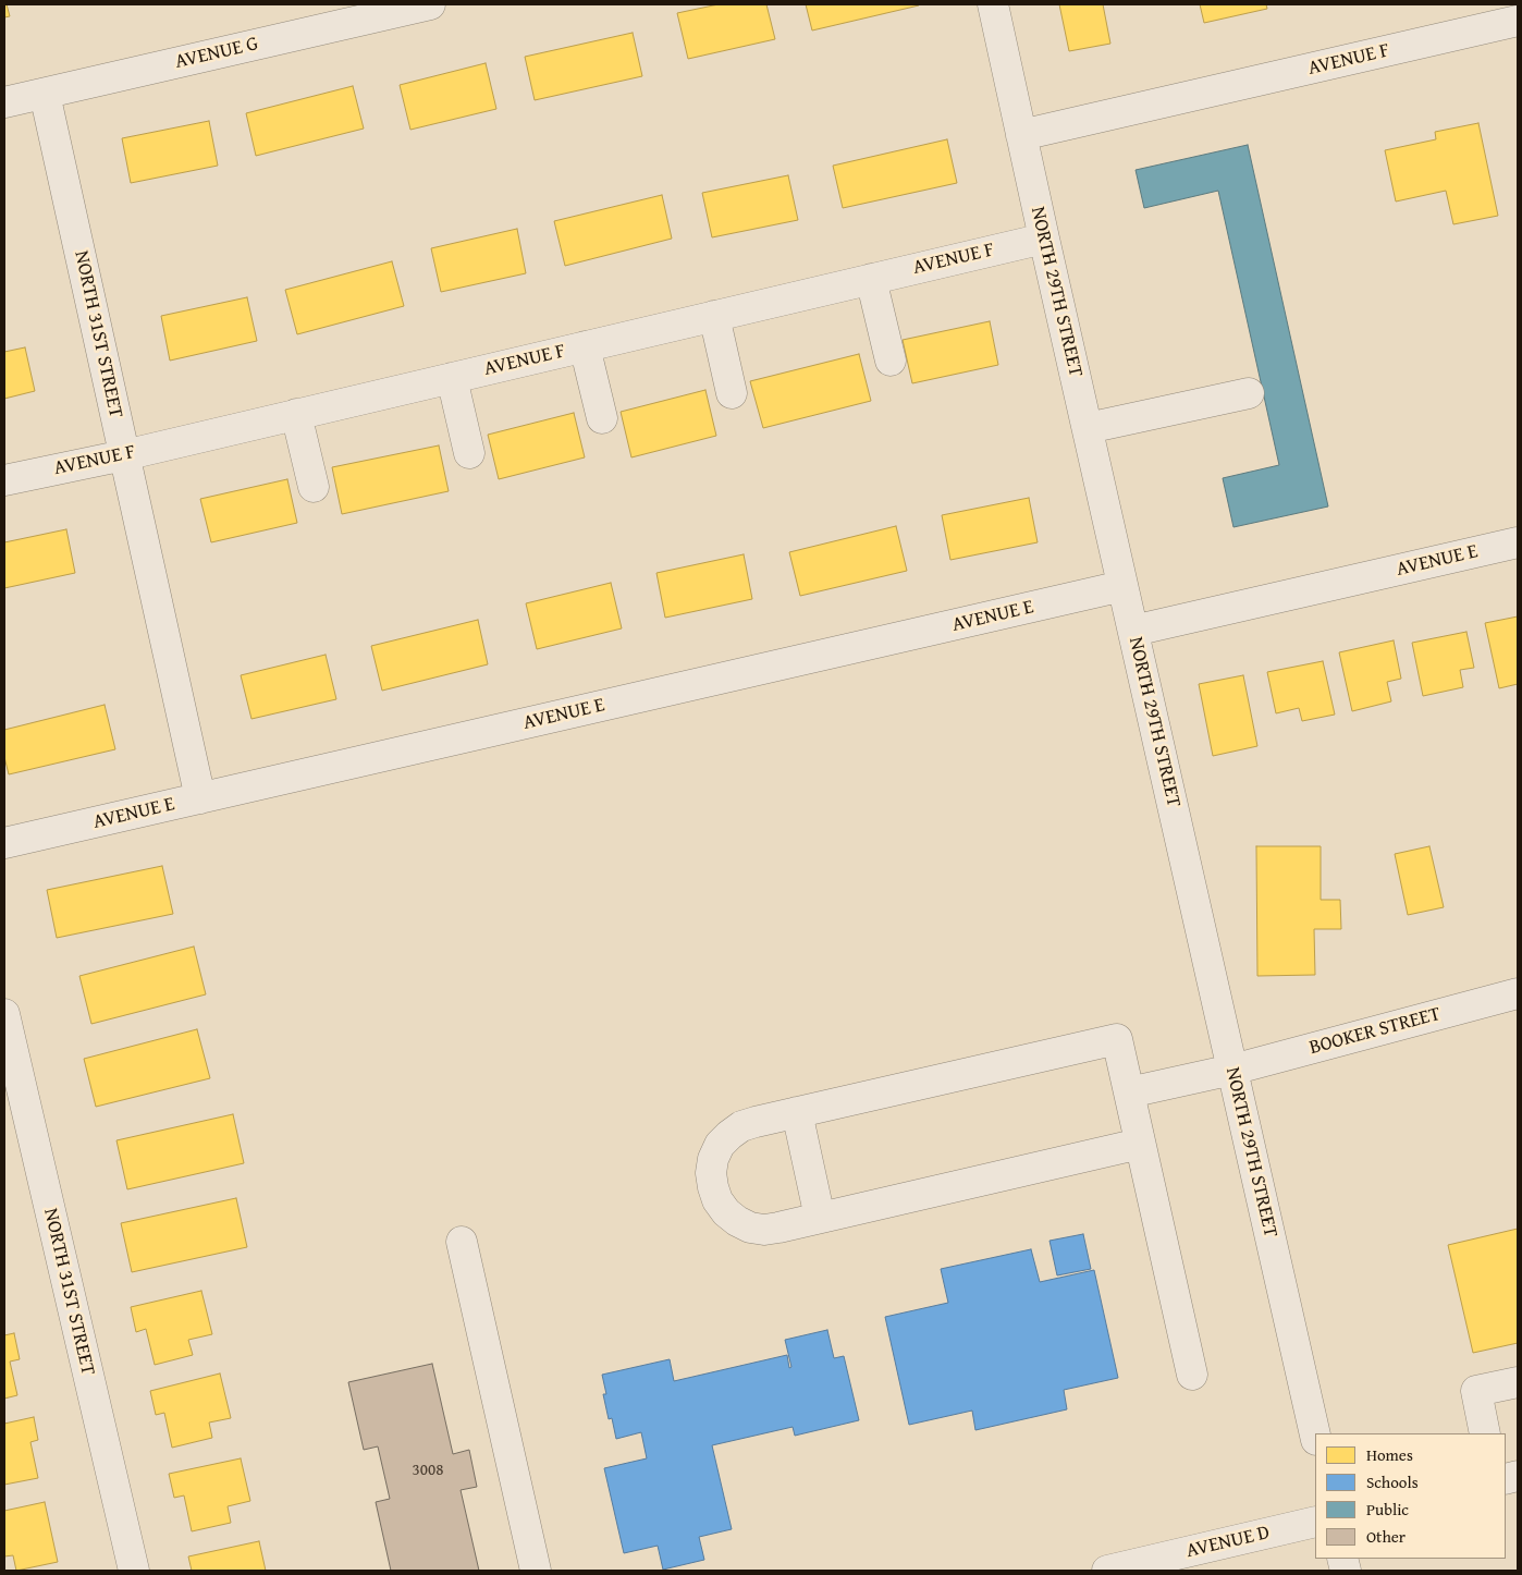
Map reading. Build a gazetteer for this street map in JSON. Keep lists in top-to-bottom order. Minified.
{"streets":{"street":["AVENUE G","AVENUE F","NORTH 29TH STREET","NORTH 31ST STREET","AVENUE E","BOOKER STREET","AVENUE D"]},"crossings":[["AVENUE G","NORTH 31ST STREET"],["AVENUE F","NORTH 29TH STREET"],["AVENUE F","NORTH 31ST STREET"],["NORTH 29TH STREET","AVENUE E"],["NORTH 29TH STREET","BOOKER STREET"],["NORTH 31ST STREET","AVENUE E"]],"house_numbers":["3008"],"legend":["Homes","Schools","Public","Other"]}
